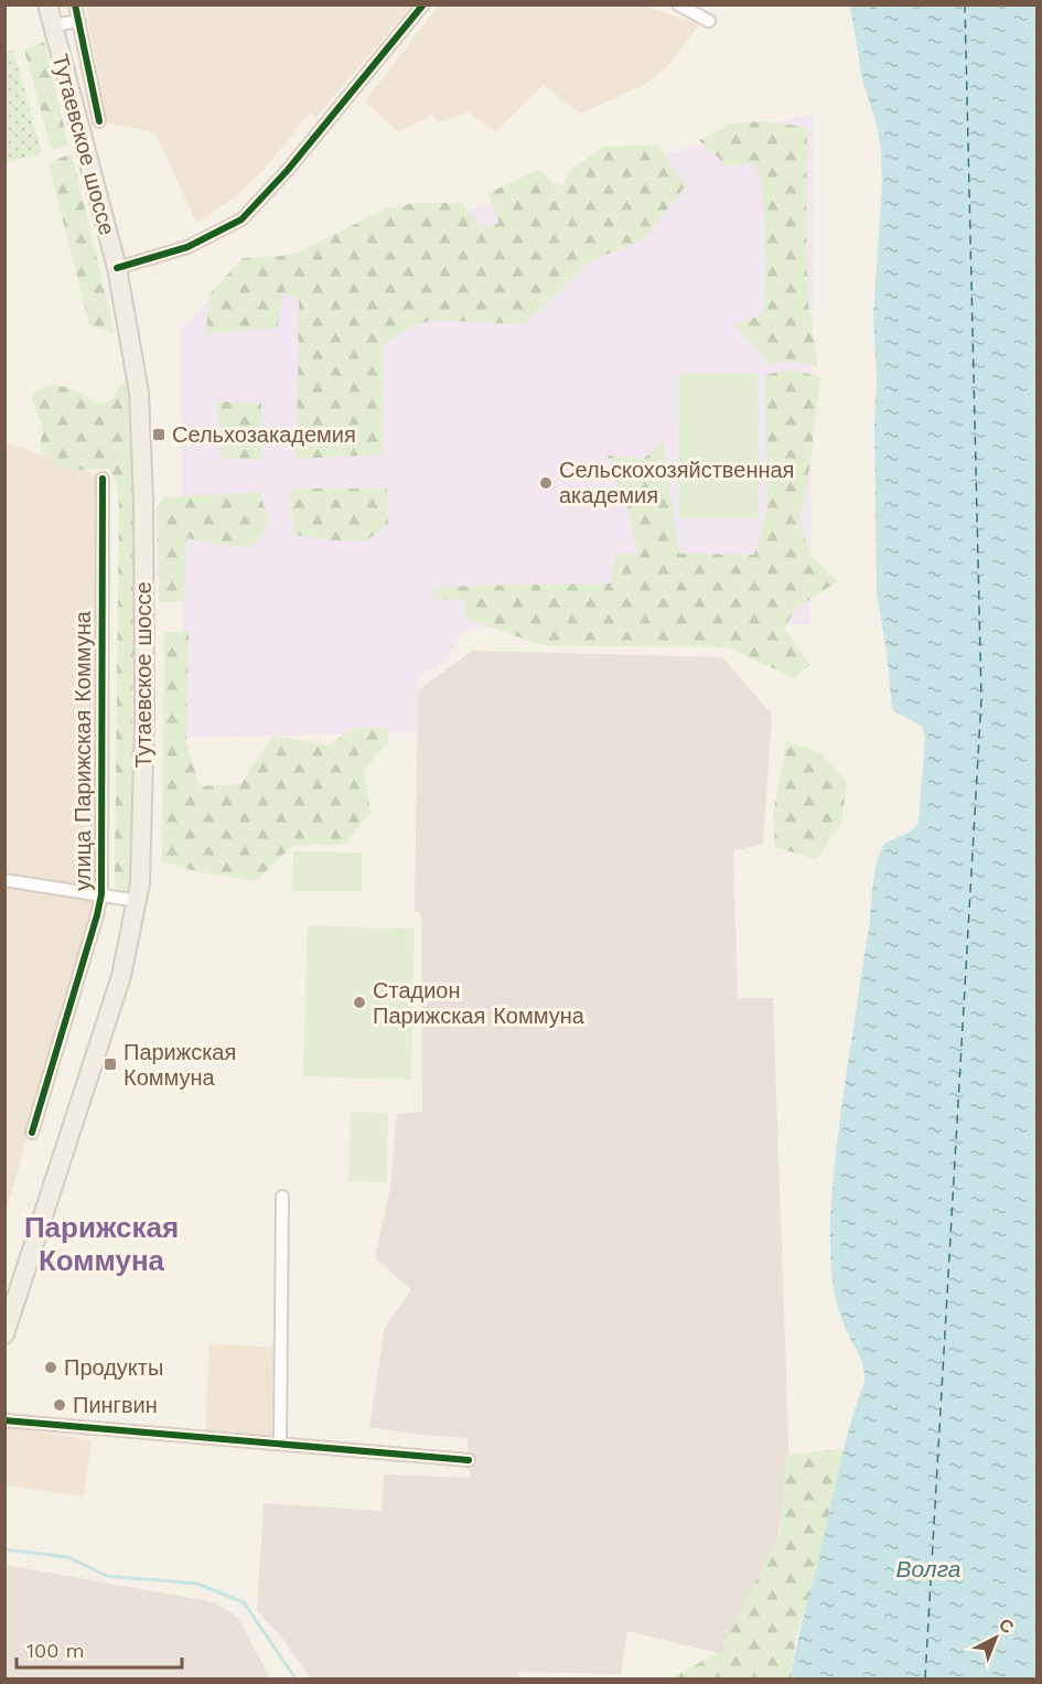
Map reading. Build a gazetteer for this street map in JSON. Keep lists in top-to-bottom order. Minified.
{"streets":{"main road":["Тутаевское шоссе"],"street":["улица Парижская Коммуна"]},"districts":["Парижская Коммуна"],"water":["Волга"],"places":{"transit":["Сельхозакадемия","Парижская Коммуна"],"other":["Сельскохозяйственная академия","Стадион Парижская Коммуна","Продукты","Пингвин"]},"scale_bar":"100 m","north":"top right"}
